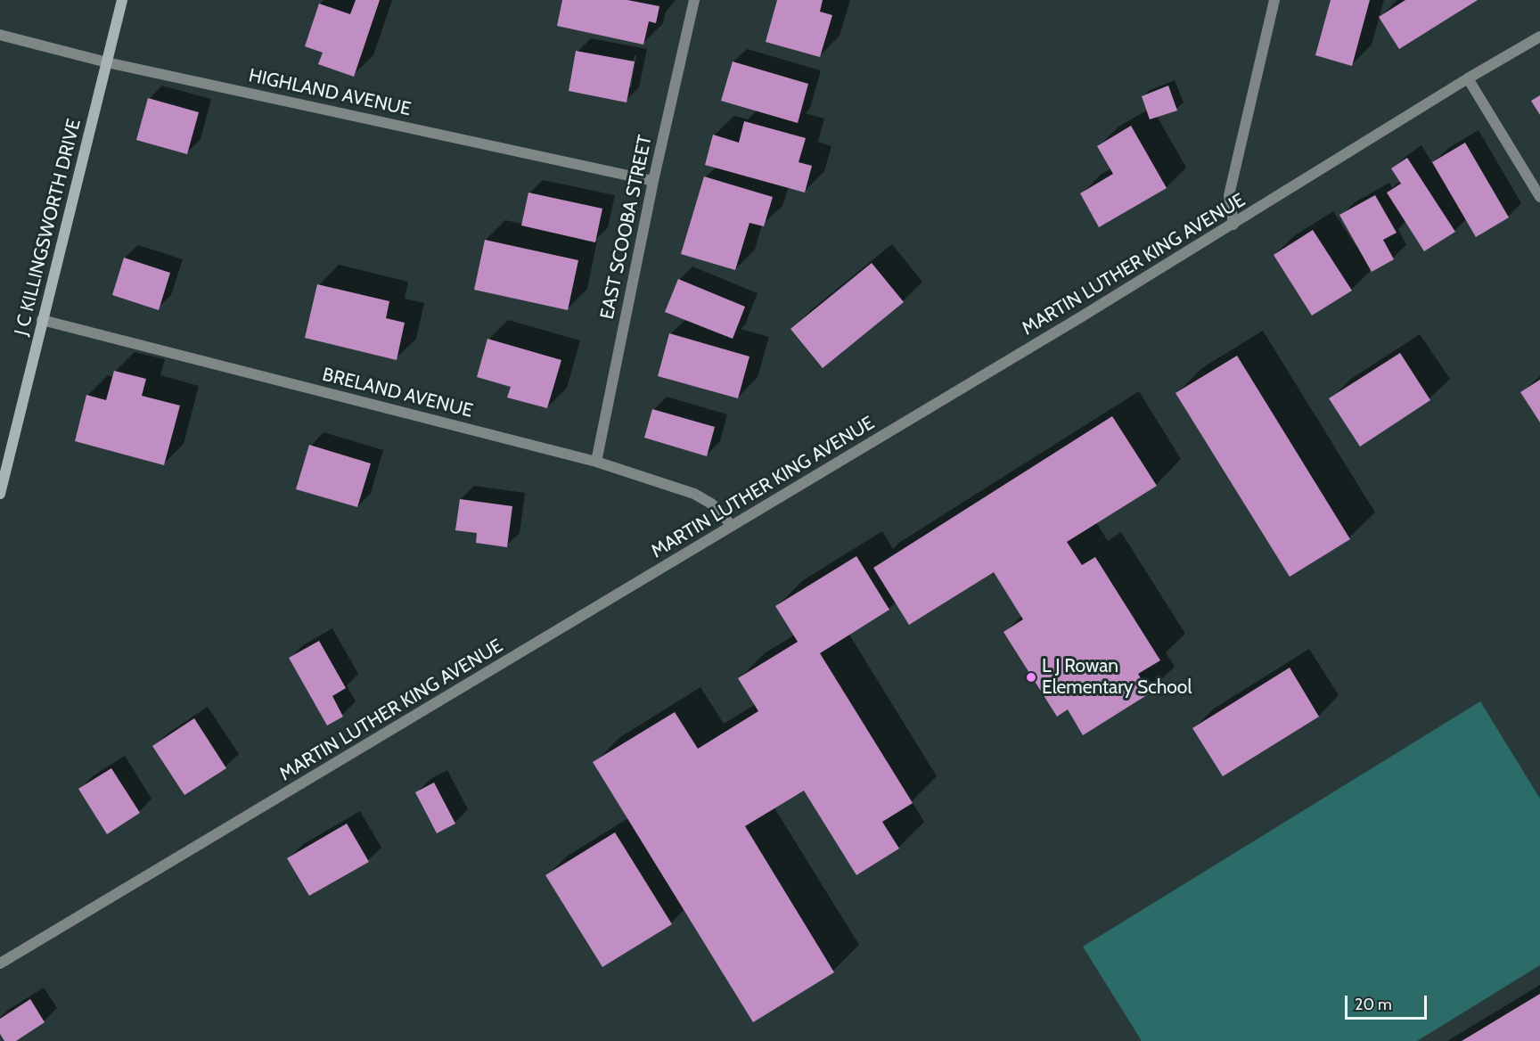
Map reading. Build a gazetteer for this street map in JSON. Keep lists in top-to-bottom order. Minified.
{"streets":{"main road":["J C KILLINGSWORTH DRIVE"],"street":["HIGHLAND AVENUE","EAST SCOOBA STREET","MARTIN LUTHER KING AVENUE","BRELAND AVENUE"]},"crossings":[["HIGHLAND AVENUE","J C KILLINGSWORTH DRIVE"],["HIGHLAND AVENUE","EAST SCOOBA STREET"],["J C KILLINGSWORTH DRIVE","BRELAND AVENUE"],["EAST SCOOBA STREET","BRELAND AVENUE"],["MARTIN LUTHER KING AVENUE","BRELAND AVENUE"]],"places":["L J Rowan Elementary School"],"scale_bar":"20 m"}
